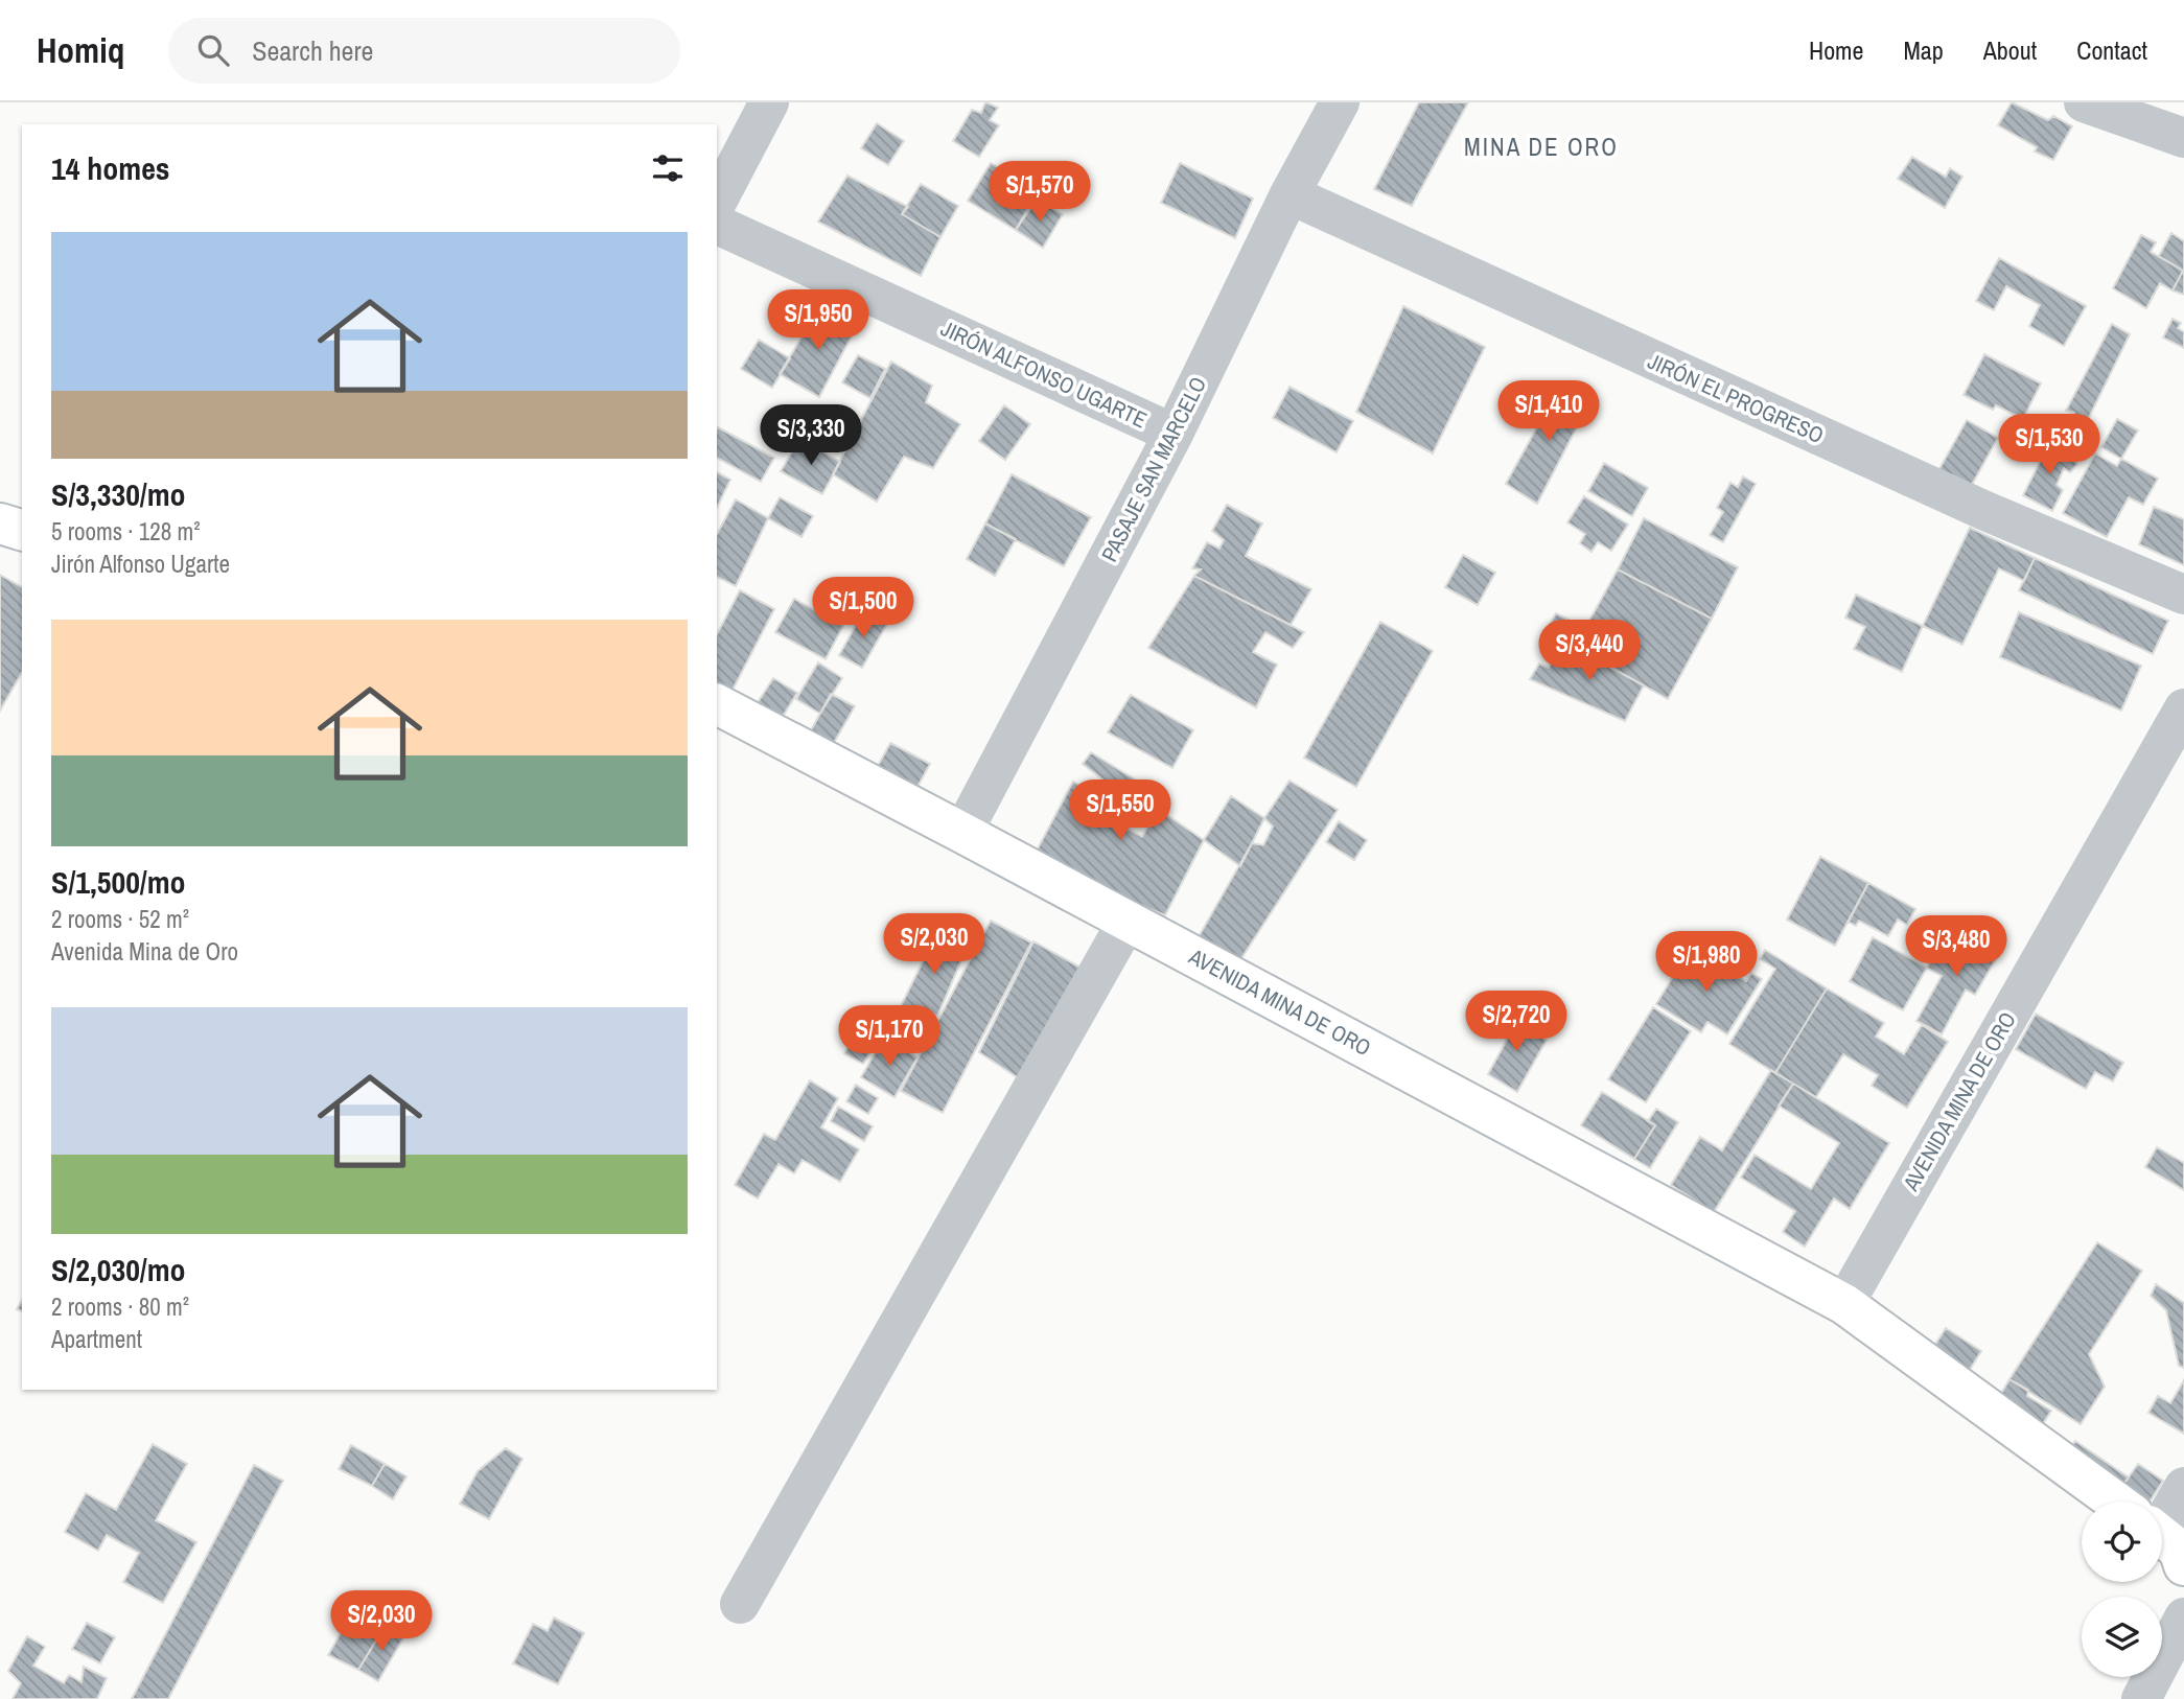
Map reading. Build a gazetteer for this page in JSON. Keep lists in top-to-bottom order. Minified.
{"streets":{"street":["JIRÓN ALFONSO UGARTE","JIRÓN EL PROGRESO","PASAJE SAN MARCELO","AVENIDA MINA DE ORO"]},"crossings":[["JIRÓN ALFONSO UGARTE","PASAJE SAN MARCELO"],["JIRÓN EL PROGRESO","PASAJE SAN MARCELO"],["PASAJE SAN MARCELO","AVENIDA MINA DE ORO"]],"districts":["MINA DE ORO"],"page":{"header":"Homiq","search":"Search here","nav":["Home","Map","About","Contact"],"heading":"14 homes","price":["S/1,570","S/1,950","S/1,410","S/3,330","S/1,530","S/1,500","S/3,440","S/1,550","S/2,030","S/3,480","S/1,980","S/2,720","S/1,170","S/2,030"],"list":[{"name":"S/3,330/mo","note":"5 rooms · 128 m² · Jirón Alfonso Ugarte"},{"name":"S/1,500/mo","note":"2 rooms · 52 m² · Avenida Mina de Oro"},{"name":"S/2,030/mo","note":"2 rooms · 80 m² · Apartment"}]}}
